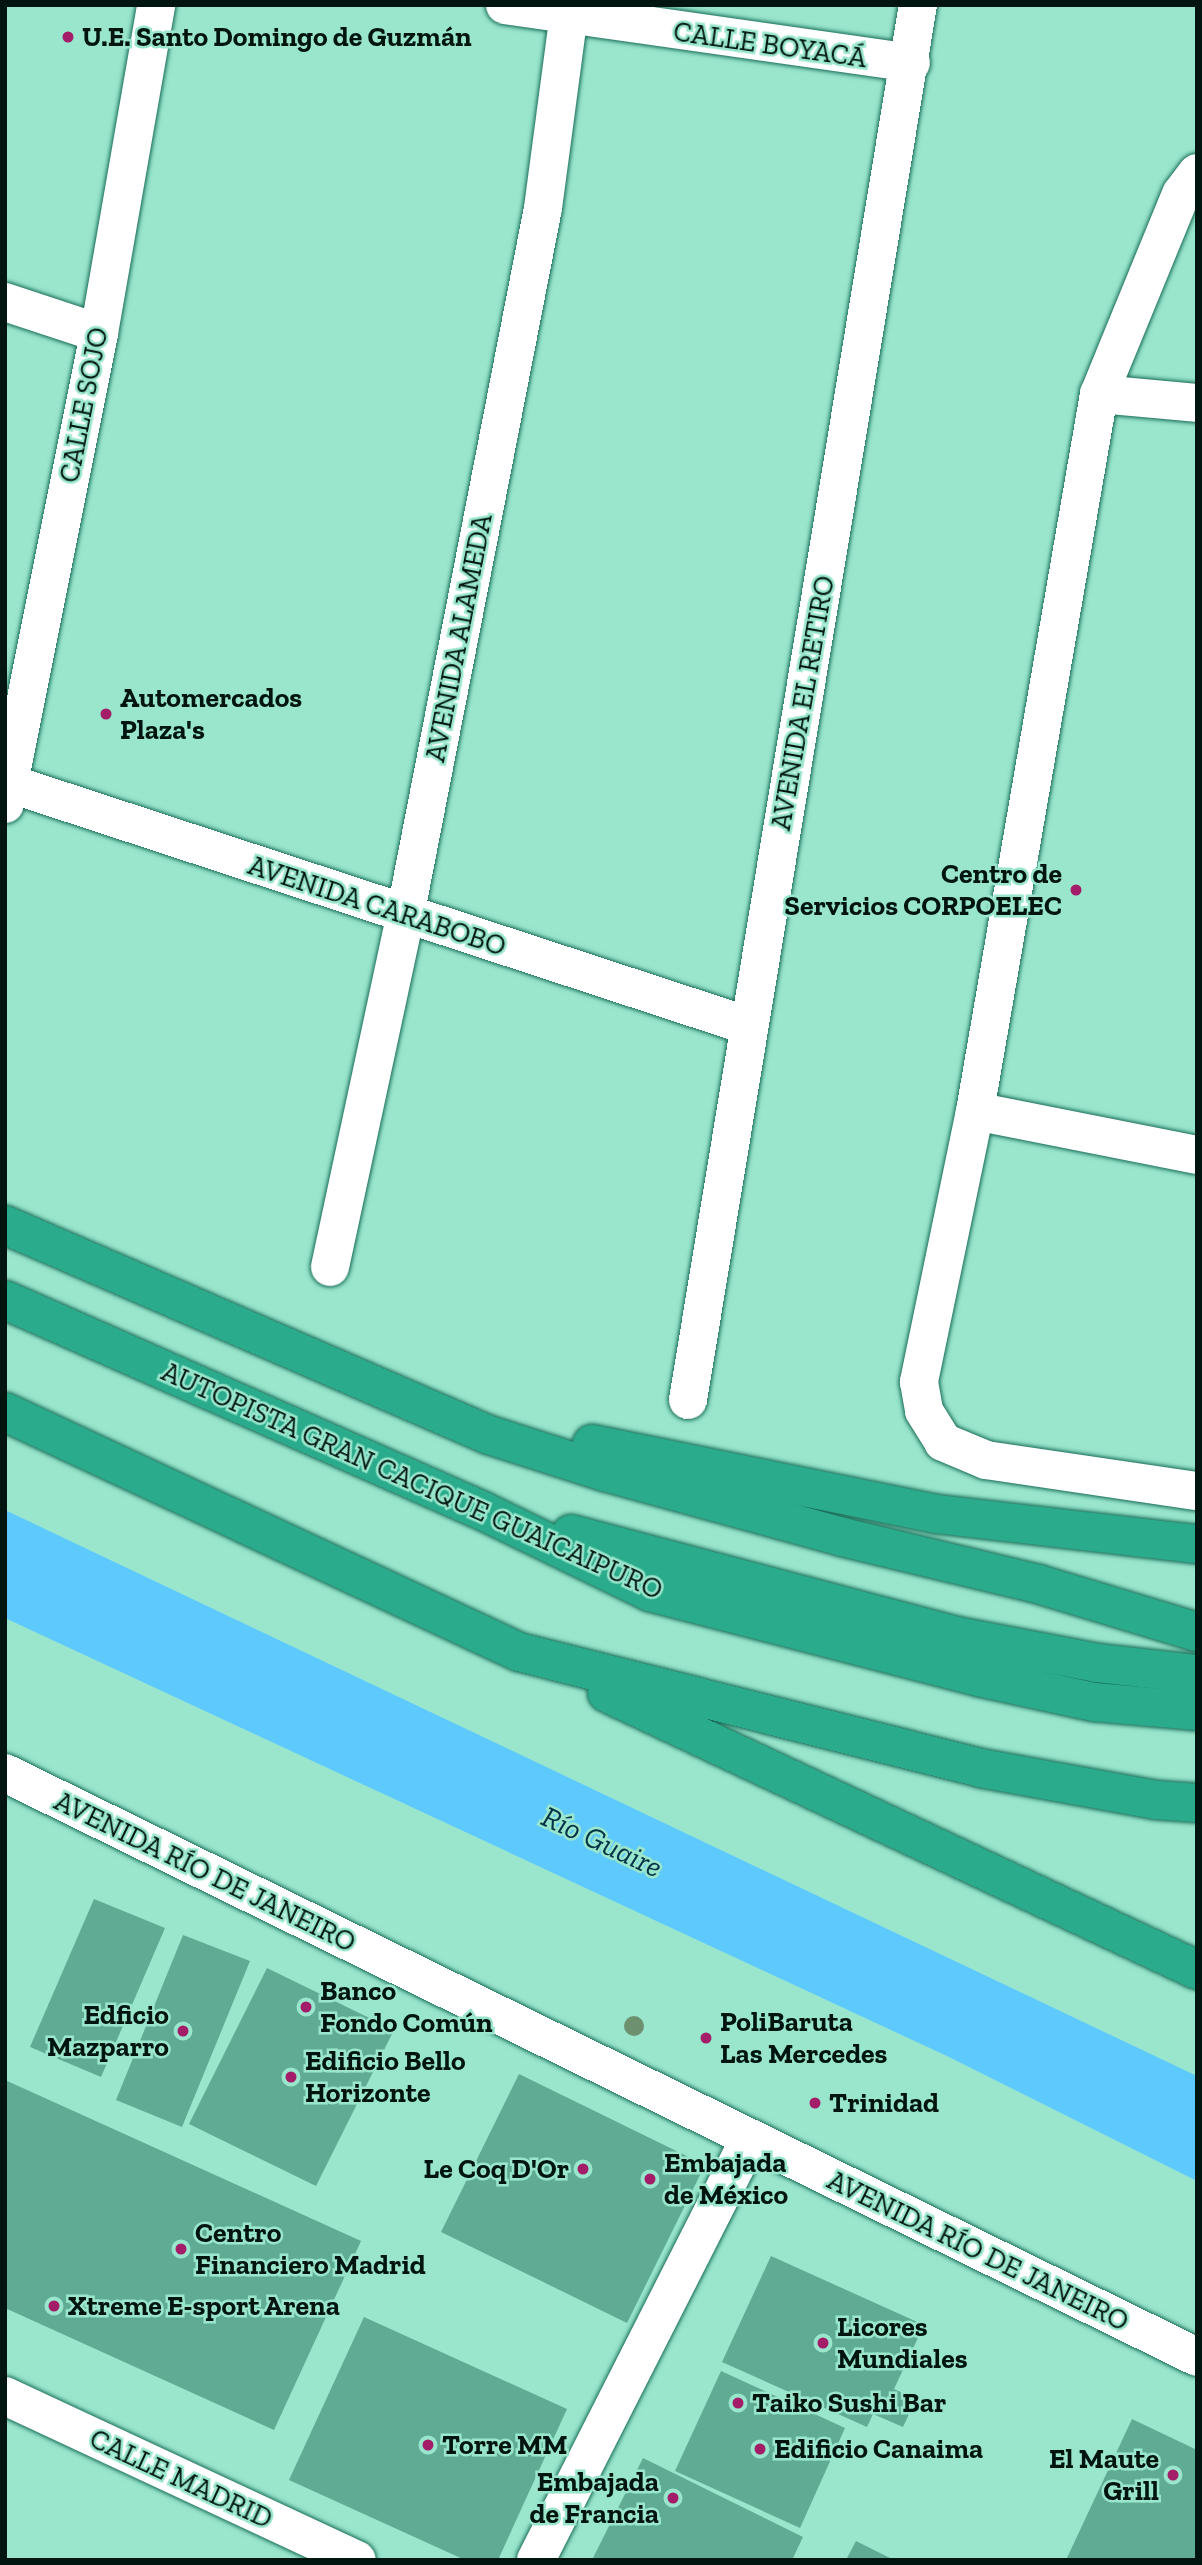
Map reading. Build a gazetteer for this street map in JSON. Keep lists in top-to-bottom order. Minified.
{"streets":{"highway":["AUTOPISTA GRAN CACIQUE GUAICAIPURO"],"street":["CALLE BOYACÁ","CALLE SOJO","AVENIDA ALAMEDA","AVENIDA EL RETIRO","AVENIDA CARABOBO","AVENIDA RÍO DE JANEIRO","CALLE MADRID"]},"crossings":[["CALLE BOYACÁ","AVENIDA ALAMEDA"],["CALLE BOYACÁ","AVENIDA EL RETIRO"],["CALLE SOJO","AVENIDA CARABOBO"],["AVENIDA ALAMEDA","AVENIDA CARABOBO"],["AVENIDA EL RETIRO","AVENIDA CARABOBO"]],"water":["Río Guaire"],"places":["U.E. Santo Domingo de Guzmán","Automercados Plaza's","Centro de Servicios CORPOELEC","Banco Fondo Común","Edficio Mazparro","PoliBaruta Las Mercedes","Edificio Bello Horizonte","Trinidad","Le Coq D'Or","Embajada de México","Centro Financiero Madrid","Xtreme E-sport Arena","Licores Mundiales","Taiko Sushi Bar","Torre MM","Edificio Canaima","El Maute Grill","Embajada de Francia"]}
